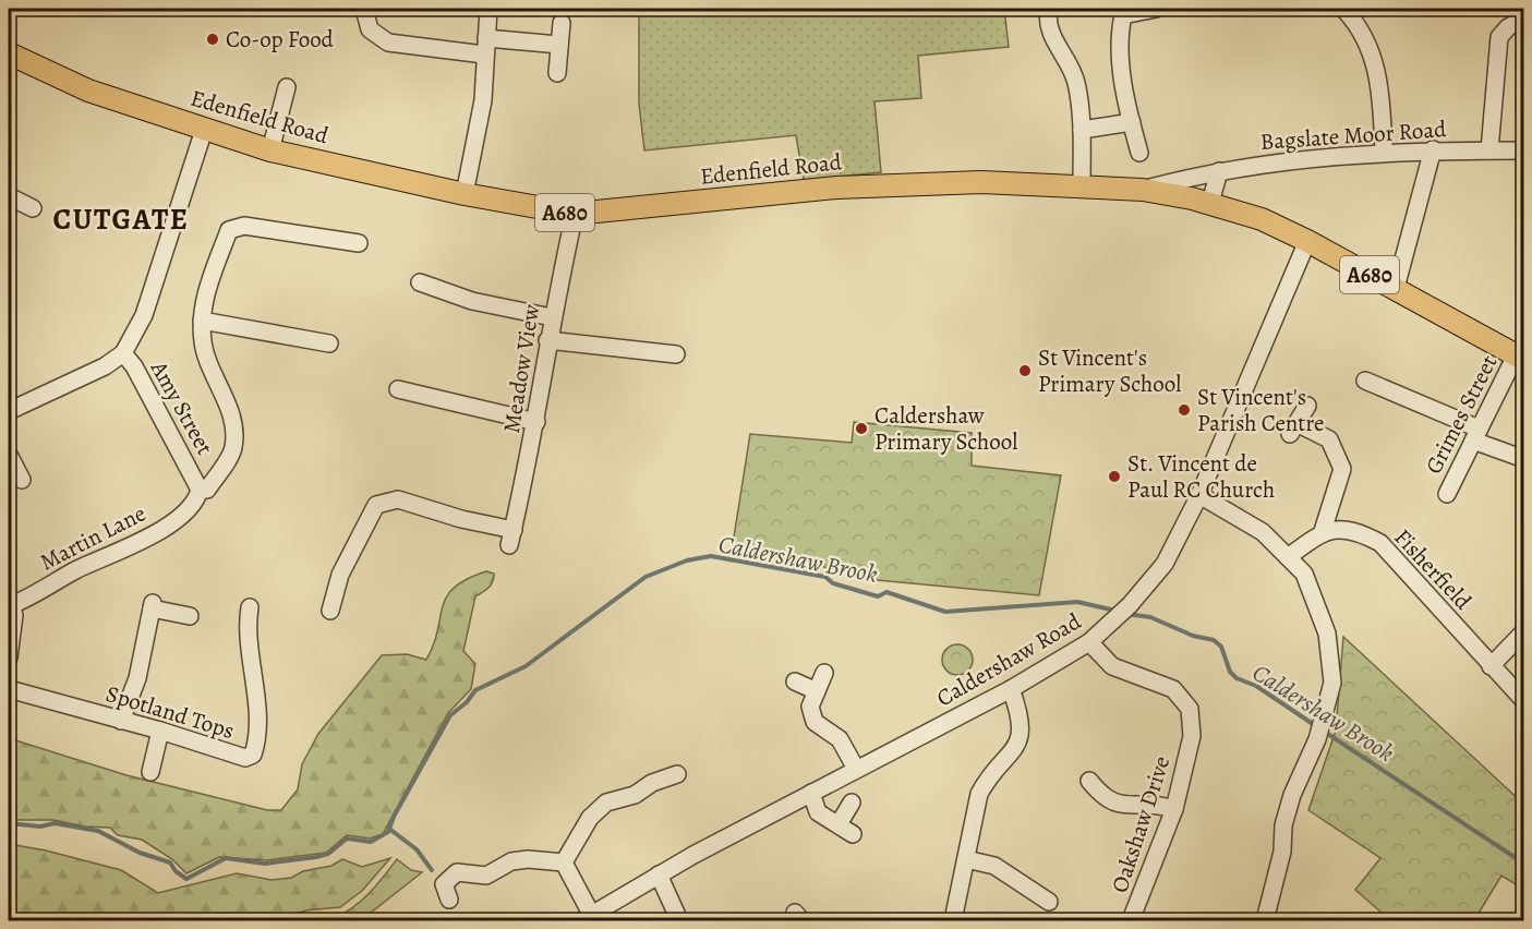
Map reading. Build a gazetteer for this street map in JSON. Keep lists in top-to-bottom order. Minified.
{"streets":{"main road":["Edenfield Road","A680"],"street":["Bagslate Moor Road","Meadow View","Amy Street","Grimes Street","Martin Lane","Fisherfield","Caldershaw Road","Spotland Tops","Oakshaw Drive"]},"crossings":[["Edenfield Road","Bagslate Moor Road"],["Edenfield Road","Meadow View"],["Edenfield Road","Amy Street"],["Edenfield Road","Grimes Street"],["Edenfield Road","Caldershaw Road"],["Amy Street","Martin Lane"],["Caldershaw Road","Oakshaw Drive"]],"districts":["CUTGATE"],"water":["Caldershaw Brook"],"places":["Co-op Food","St Vincent's Primary School","St Vincent's Parish Centre","Caldershaw Primary School","St. Vincent de Paul RC Church"]}
